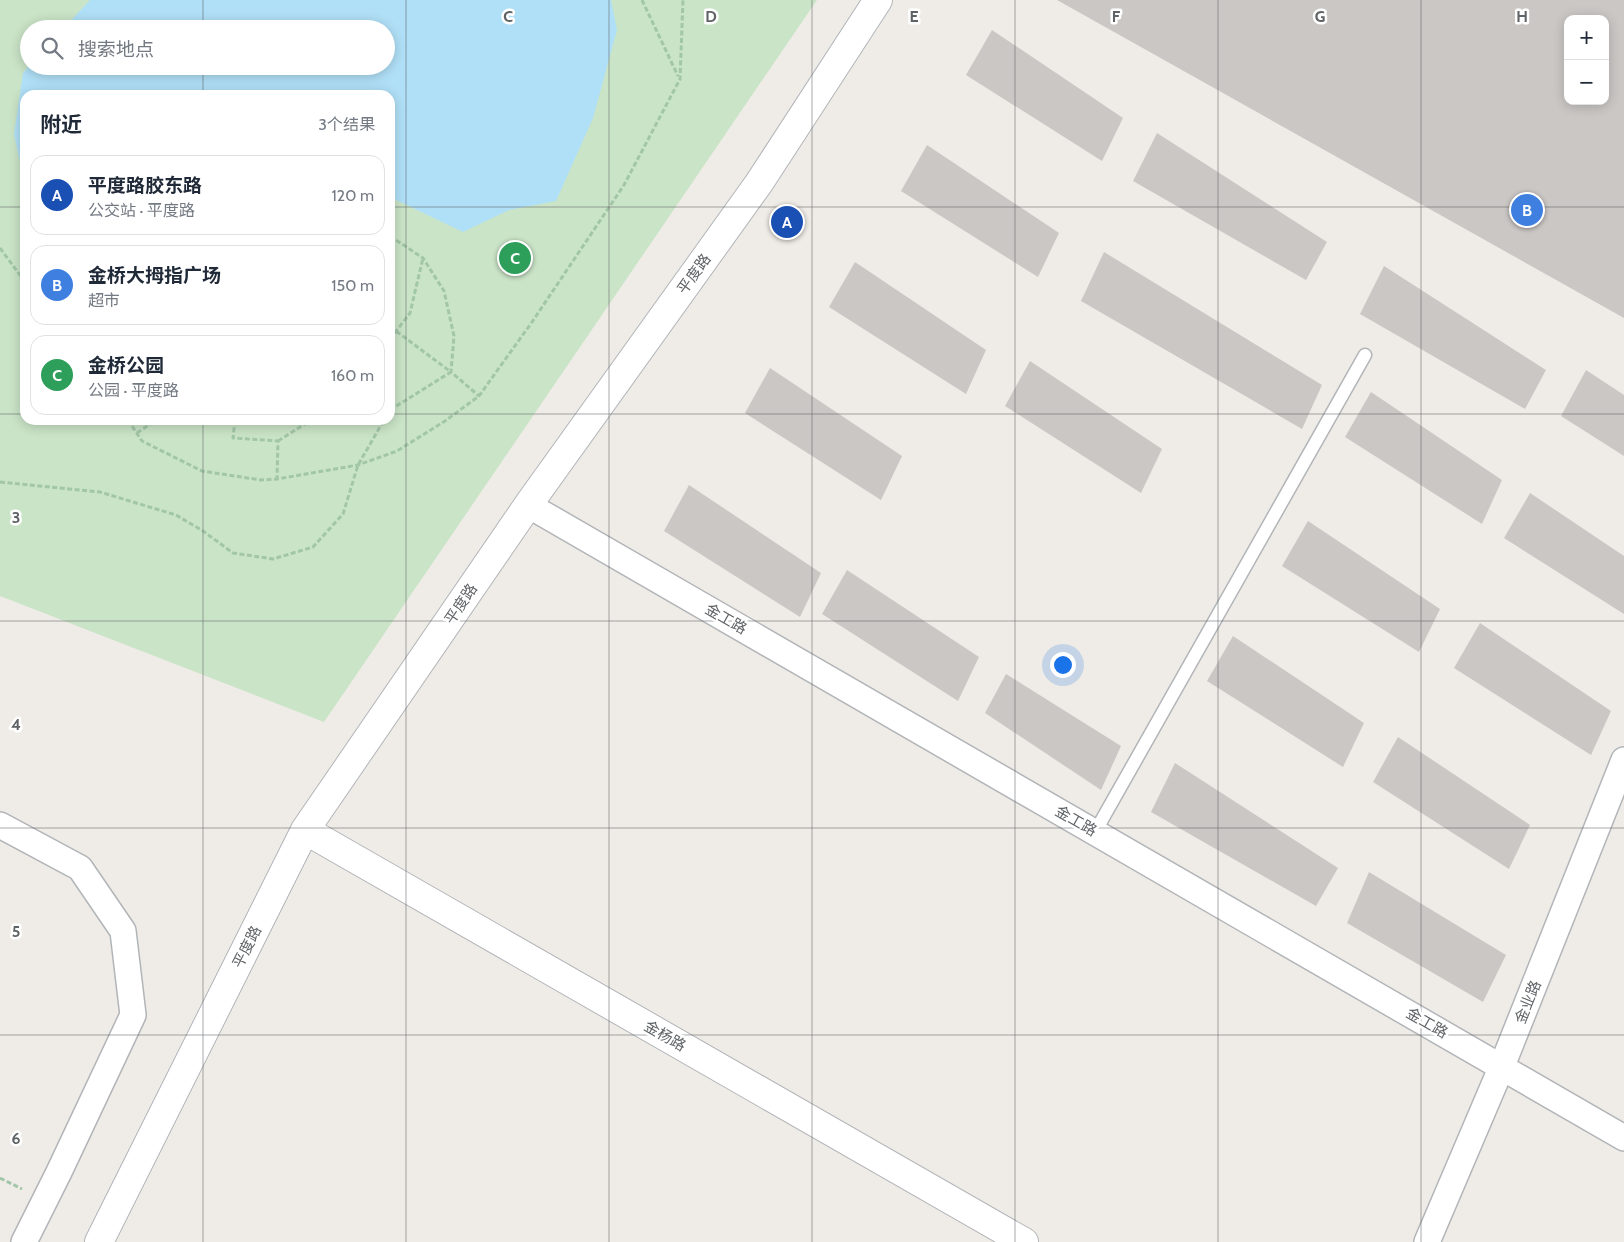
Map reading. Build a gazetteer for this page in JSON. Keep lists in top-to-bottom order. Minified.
{"streets":{"street":["平度路","金工路","金业路","金杨路"]},"crossings":[["平度路","金工路"],["平度路","金杨路"],["金工路","金业路"]],"page":{"map_buttons":["+","−"],"search":"搜索地点","heading":["附近","3个结果"],"list":[{"mark":"A","name":"平度路胶东路","note":"公交站 · 平度路","value":"120 m"},{"mark":"B","name":"金桥大拇指广场","note":"超市","value":"150 m"},{"mark":"C","name":"金桥公园","note":"公园 · 平度路","value":"160 m"}],"pins":["B","A","C"]},"grid":{"columns":["C","D","E","F","G","H"],"rows":["3","4","5","6"]}}
